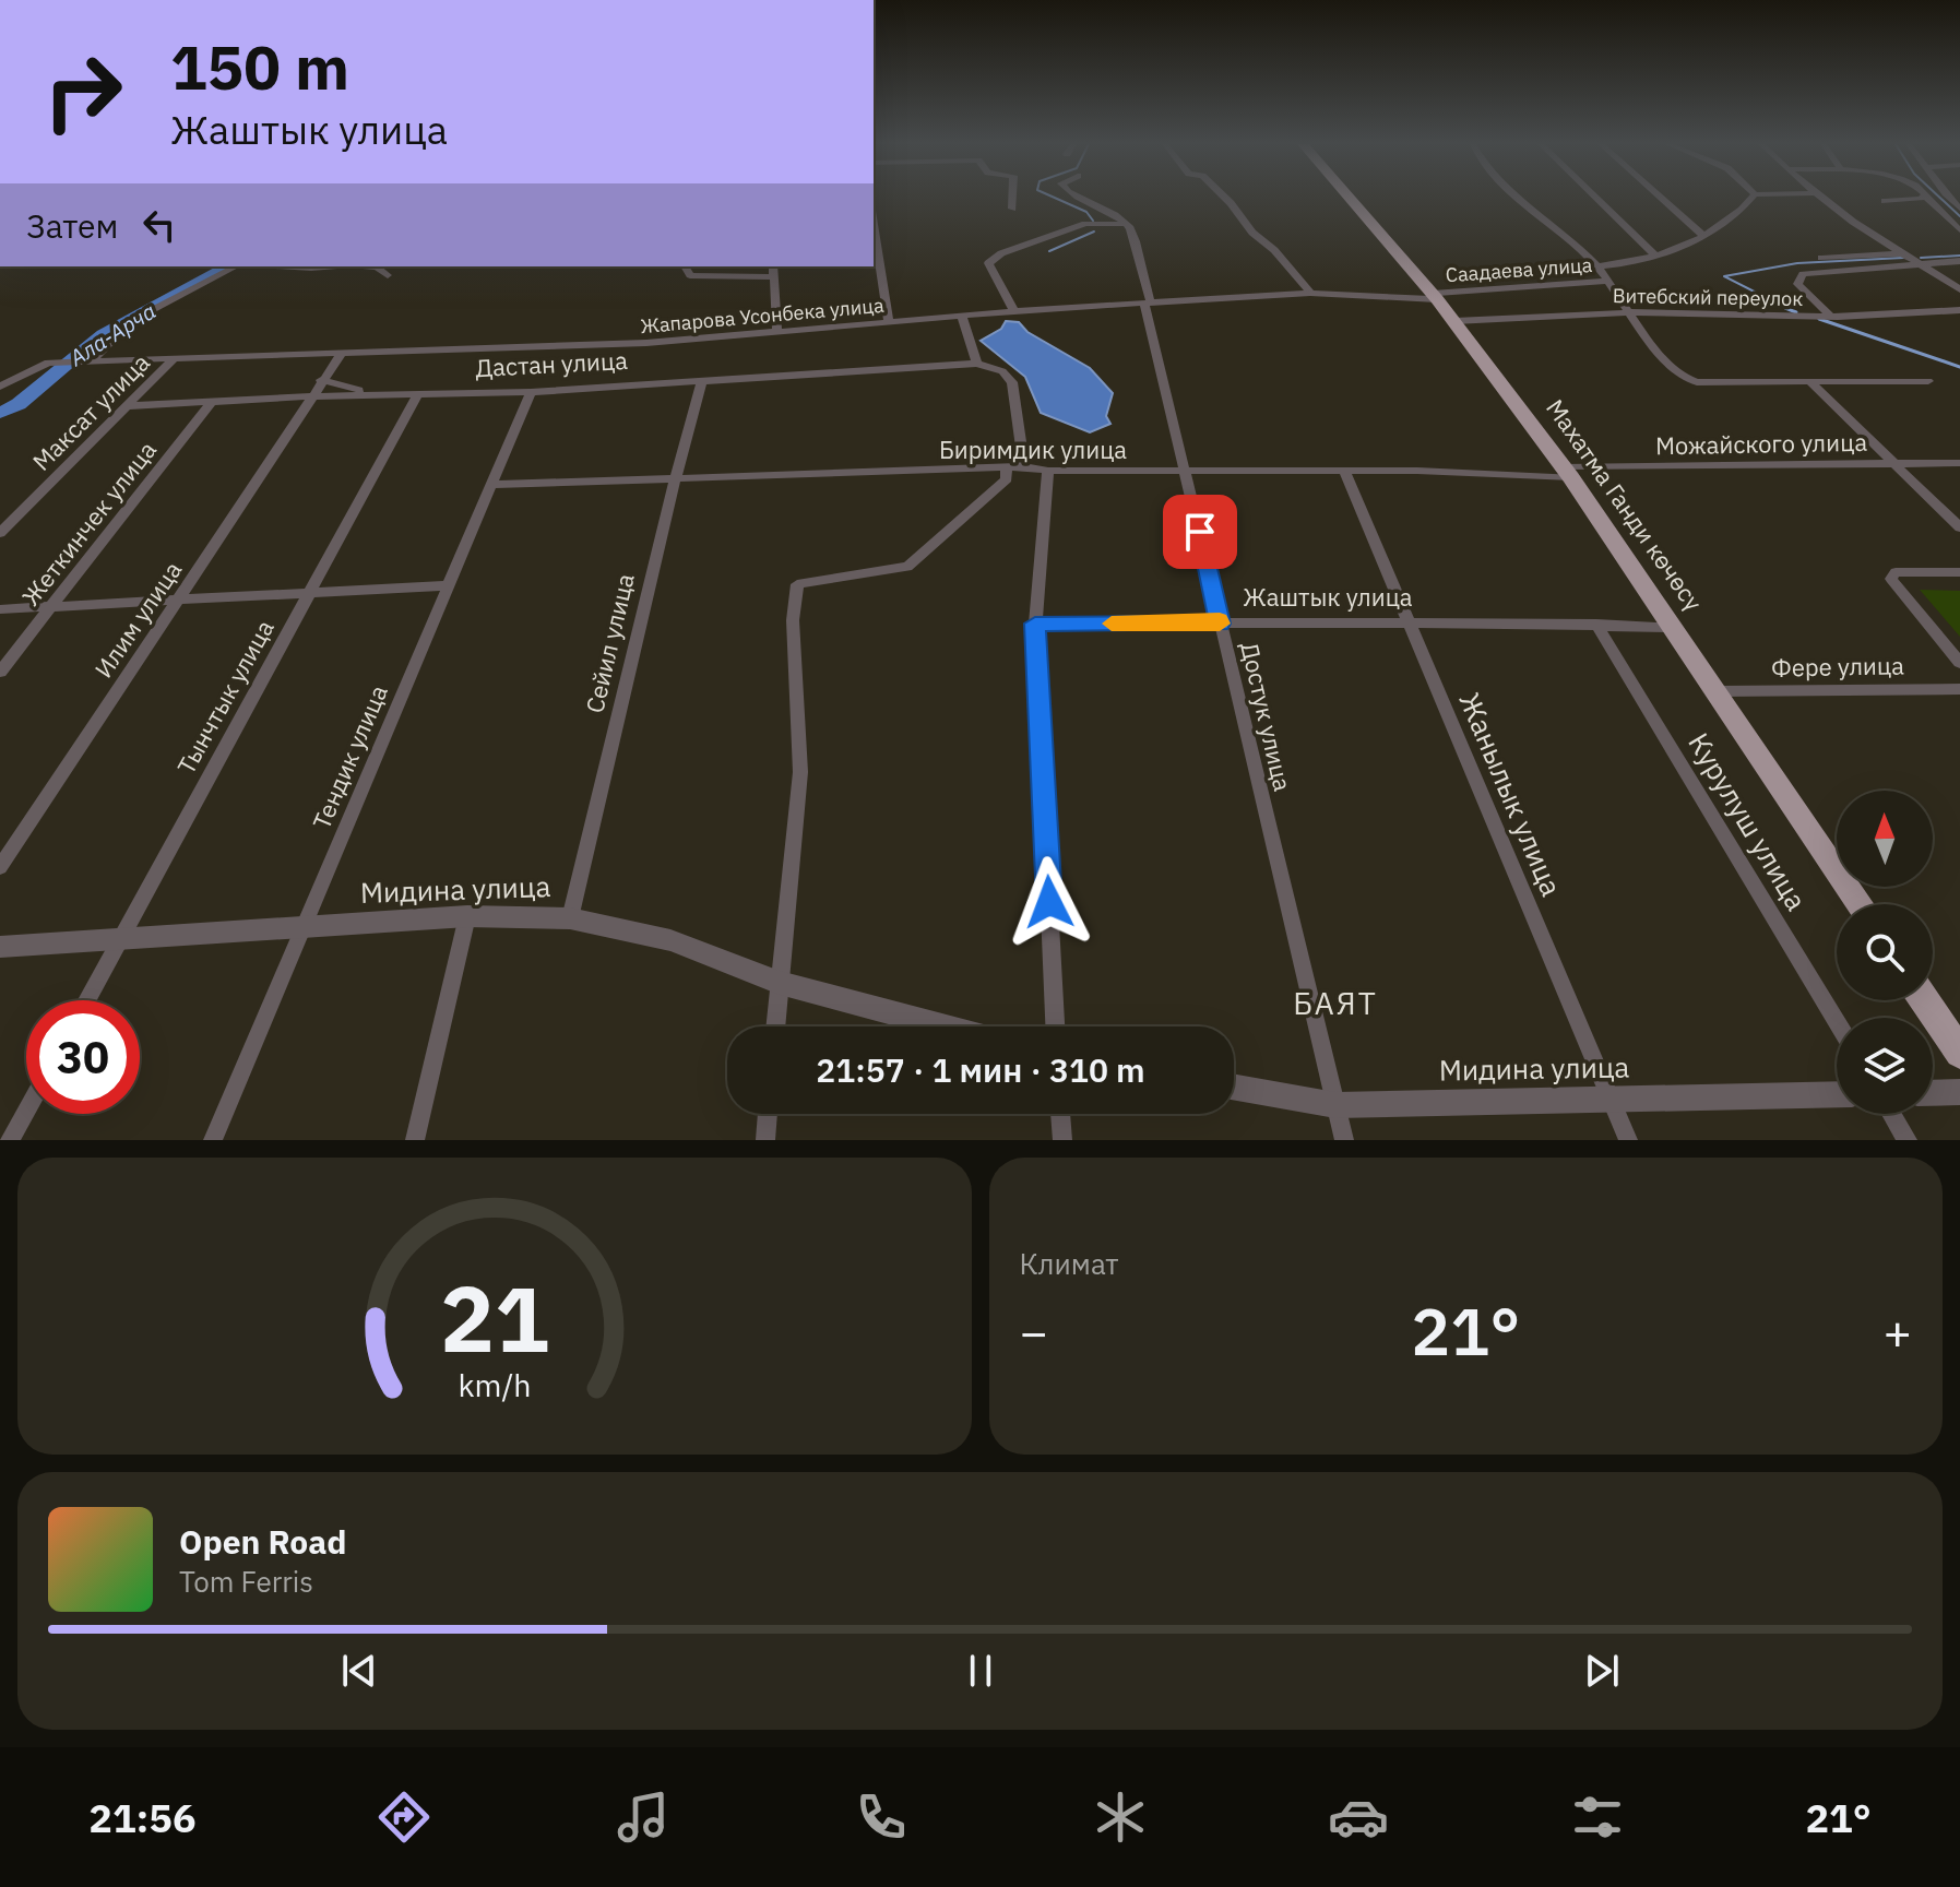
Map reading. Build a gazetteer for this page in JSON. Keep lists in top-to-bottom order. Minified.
{"streets":{"main road":["Махатма Ганди көчөсү"],"street":["Саадаева улица","Витебский переулок","Жапарова Усонбека улица","Дастан улица","Максат улица","Можайского улица","Биримдик улица","Жеткинчек улица","Жаштык улица","Илим улица","Сейил улица","Фере улица","Тынчтык улица","Достук улица","Тендик улица","Жанылык улица","Курулуш улица","Мидина улица"]},"crossings":[["Саадаева улица","Жапарова Усонбека улица"],["Саадаева улица","Махатма Ганди көчөсү"],["Витебский переулок","Махатма Ганди көчөсү"],["Жапарова Усонбека улица","Максат улица"],["Жапарова Усонбека улица","Махатма Ганди көчөсү"],["Жапарова Усонбека улица","Илим улица"],["Жапарова Усонбека улица","Достук улица"],["Дастан улица","Максат улица"],["Дастан улица","Жеткинчек улица"],["Дастан улица","Илим улица"],["Дастан улица","Сейил улица"],["Дастан улица","Тынчтык улица"],["Дастан улица","Тендик улица"],["Можайского улица","Биримдик улица"],["Можайского улица","Махатма Ганди көчөсү"],["Биримдик улица","Махатма Ганди көчөсү"],["Биримдик улица","Сейил улица"],["Биримдик улица","Достук улица"],["Биримдик улица","Тендик улица"],["Биримдик улица","Жанылык улица"],["Махатма Ганди көчөсү","Жаштык улица"],["Махатма Ганди көчөсү","Фере улица"],["Жаштык улица","Достук улица"],["Жаштык улица","Жанылык улица"],["Жаштык улица","Курулуш улица"],["Сейил улица","Мидина улица"],["Тынчтык улица","Мидина улица"],["Достук улица","Мидина улица"],["Тендик улица","Мидина улица"],["Жанылык улица","Мидина улица"]],"districts":["БАЯТ"],"water":["Ала-Арча"],"north":"top","page":{"turn":["150 m","Жаштык улица"],"then":"Затем","limit":"30","trip":"21:57 · 1 мин · 310 m","tile":"Климат","heat":["−","21°","+"],"song":["Open Road","Tom Ferris"],"tabs":["21:56","21°"],"gauge":["21","km/h"]}}
